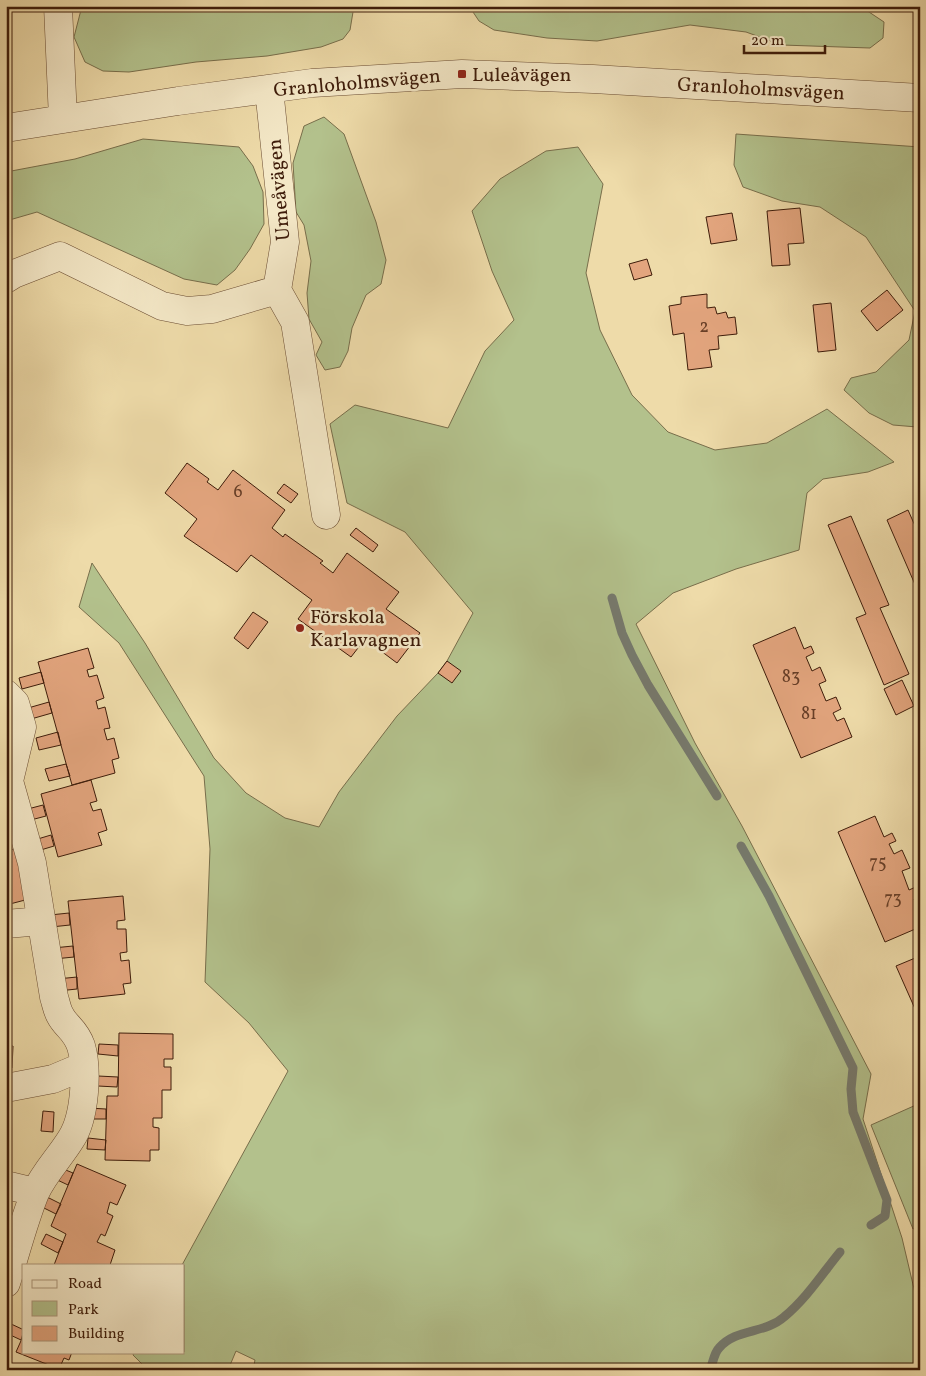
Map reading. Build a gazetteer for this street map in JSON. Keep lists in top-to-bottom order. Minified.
{"streets":{"street":["Granloholmsvägen","Umeåvägen"]},"crossings":[["Granloholmsvägen","Umeåvägen"]],"places":{"transit":["Luleåvägen"],"other":["Förskola Karlavagnen"]},"house_numbers":["2","6","83","81","75","73"],"legend":["Road","Park","Building"],"scale_bar":"20 m"}
